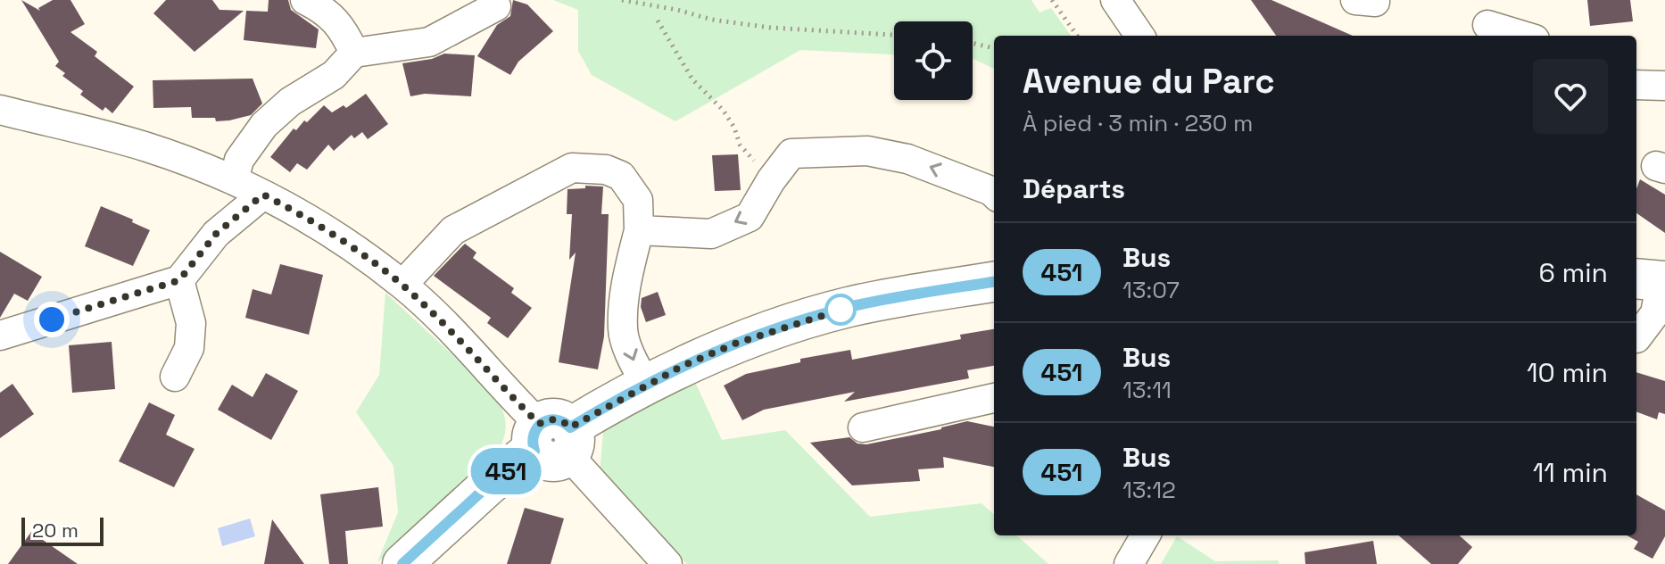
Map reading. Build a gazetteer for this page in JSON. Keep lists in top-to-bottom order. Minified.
{"lines":["bus line 451"],"scale_bar":"20 m","page":{"on_map":"451","heading":[["Avenue du Parc","À pied · 3 min · 230 m"],"Départs"],"list":[{"mark":"451","name":"Bus","note":"13:07","value":"6 min"},{"mark":"451","name":"Bus","note":"13:11","value":"10 min"},{"mark":"451","name":"Bus","note":"13:12","value":"11 min"}],"scale":"20 m"}}
